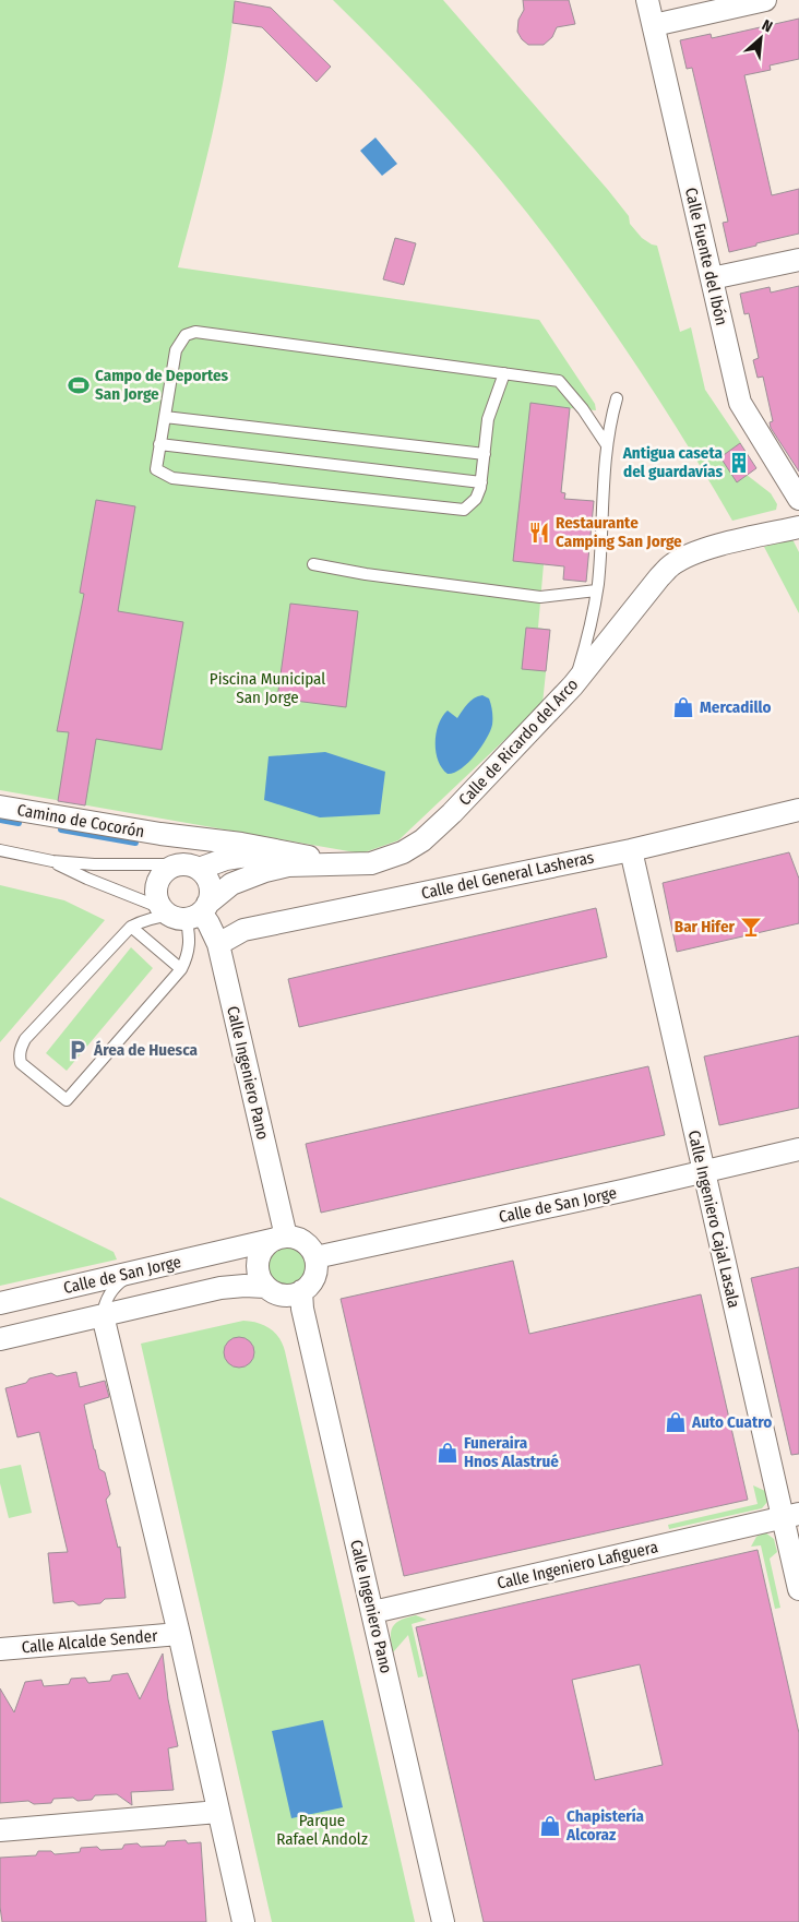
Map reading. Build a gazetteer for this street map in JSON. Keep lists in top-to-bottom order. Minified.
{"streets":{"street":["Calle Fuente del Ibón","Calle de Ricardo del Arco","Camino de Cocorón","Calle del General Lasheras","Calle Ingeniero Pano","Calle de San Jorge","Calle Ingeniero Cajal Lasala","Calle Ingeniero Lafiguera","Calle Alcalde Sender"]},"crossings":[["Calle de Ricardo del Arco","Camino de Cocorón"],["Calle de Ricardo del Arco","Calle Ingeniero Pano"],["Camino de Cocorón","Calle Ingeniero Pano"],["Calle del General Lasheras","Calle Ingeniero Pano"],["Calle del General Lasheras","Calle Ingeniero Cajal Lasala"],["Calle Ingeniero Pano","Calle de San Jorge"],["Calle Ingeniero Pano","Calle Ingeniero Lafiguera"],["Calle de San Jorge","Calle Ingeniero Cajal Lasala"],["Calle Ingeniero Cajal Lasala","Calle Ingeniero Lafiguera"]],"parks":["Piscina Municipal San Jorge","Parque Rafael Andolz"],"places":{"sports":["Campo de Deportes San Jorge"],"building":["Antigua caseta del guardavías"],"restaurant":["Restaurante Camping San Jorge"],"shop":["Mercadillo","Auto Cuatro","Funeraira Hnos Alastrué","Chapistería Alcoraz"],"bar":["Bar Hifer"],"parking":["Área de Huesca"]},"north":"top right"}
